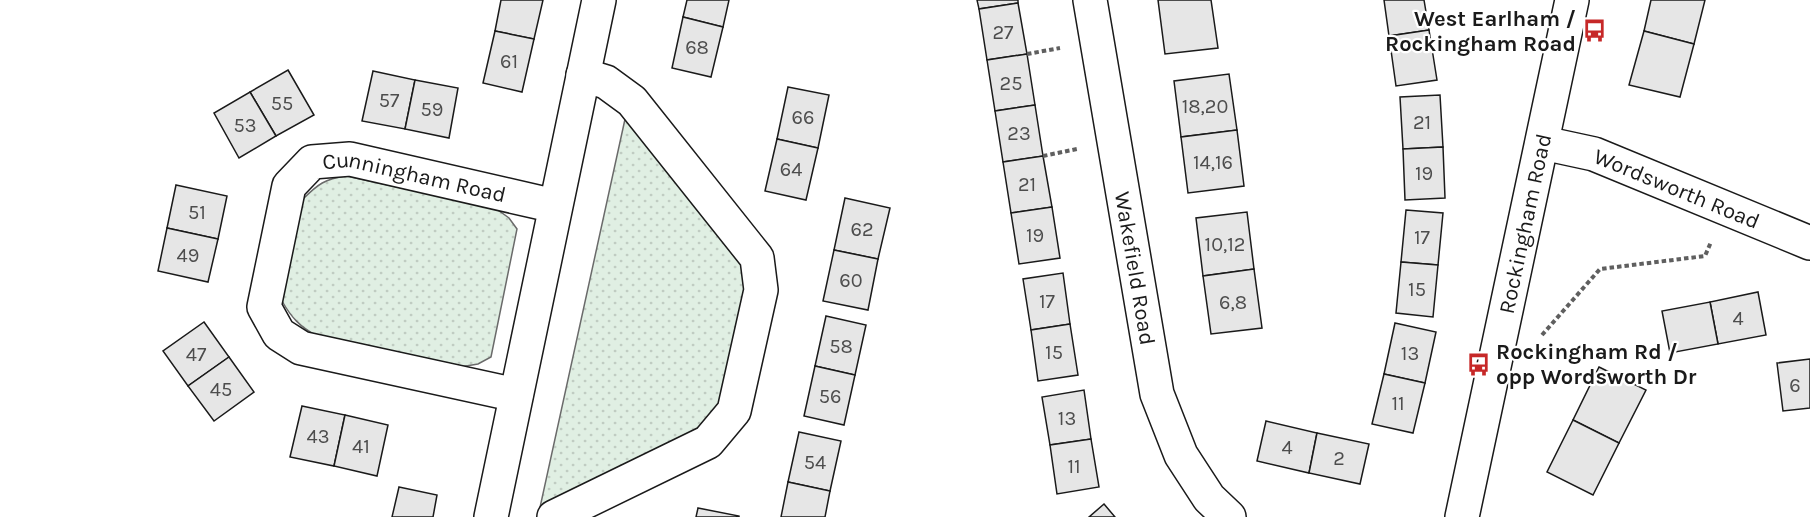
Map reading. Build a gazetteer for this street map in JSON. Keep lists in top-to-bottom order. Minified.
{"streets":{"street":["Cunningham Road","Wordsworth Road","Rockingham Road","Wakefield Road"]},"crossings":[["Wordsworth Road","Rockingham Road"]],"places":{"bus stop":["West Earlham / Rockingham Road","Rockingham Rd / opp Wordsworth Dr"]},"house_numbers":["27","68","61","25","57","55","18,20","59","66","21","53","23","14,16","64","19","21","51","62","19","17","10,12","49","60","15","17","6,8","4","58","15","13","47","6","45","56","11","13","43","41","4","2","54","11"]}
